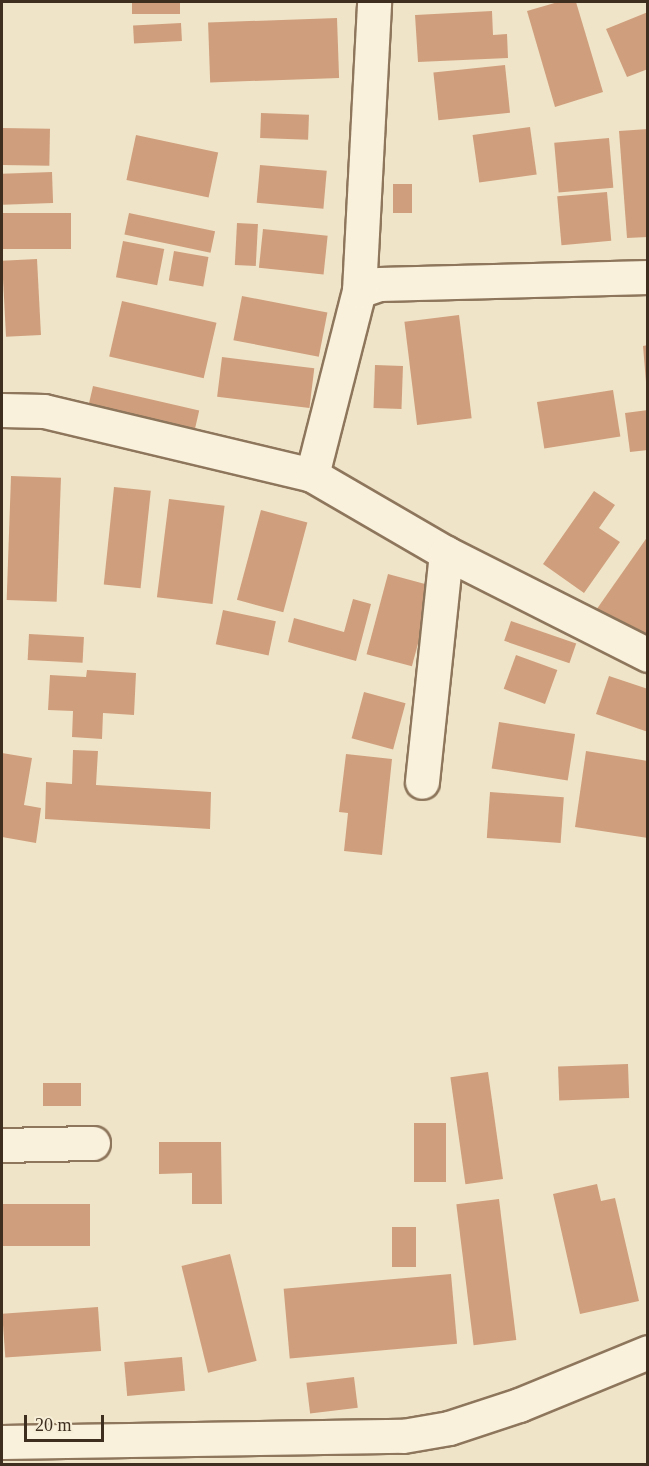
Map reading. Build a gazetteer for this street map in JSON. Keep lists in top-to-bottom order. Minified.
{"scale_bar":"20 m"}
